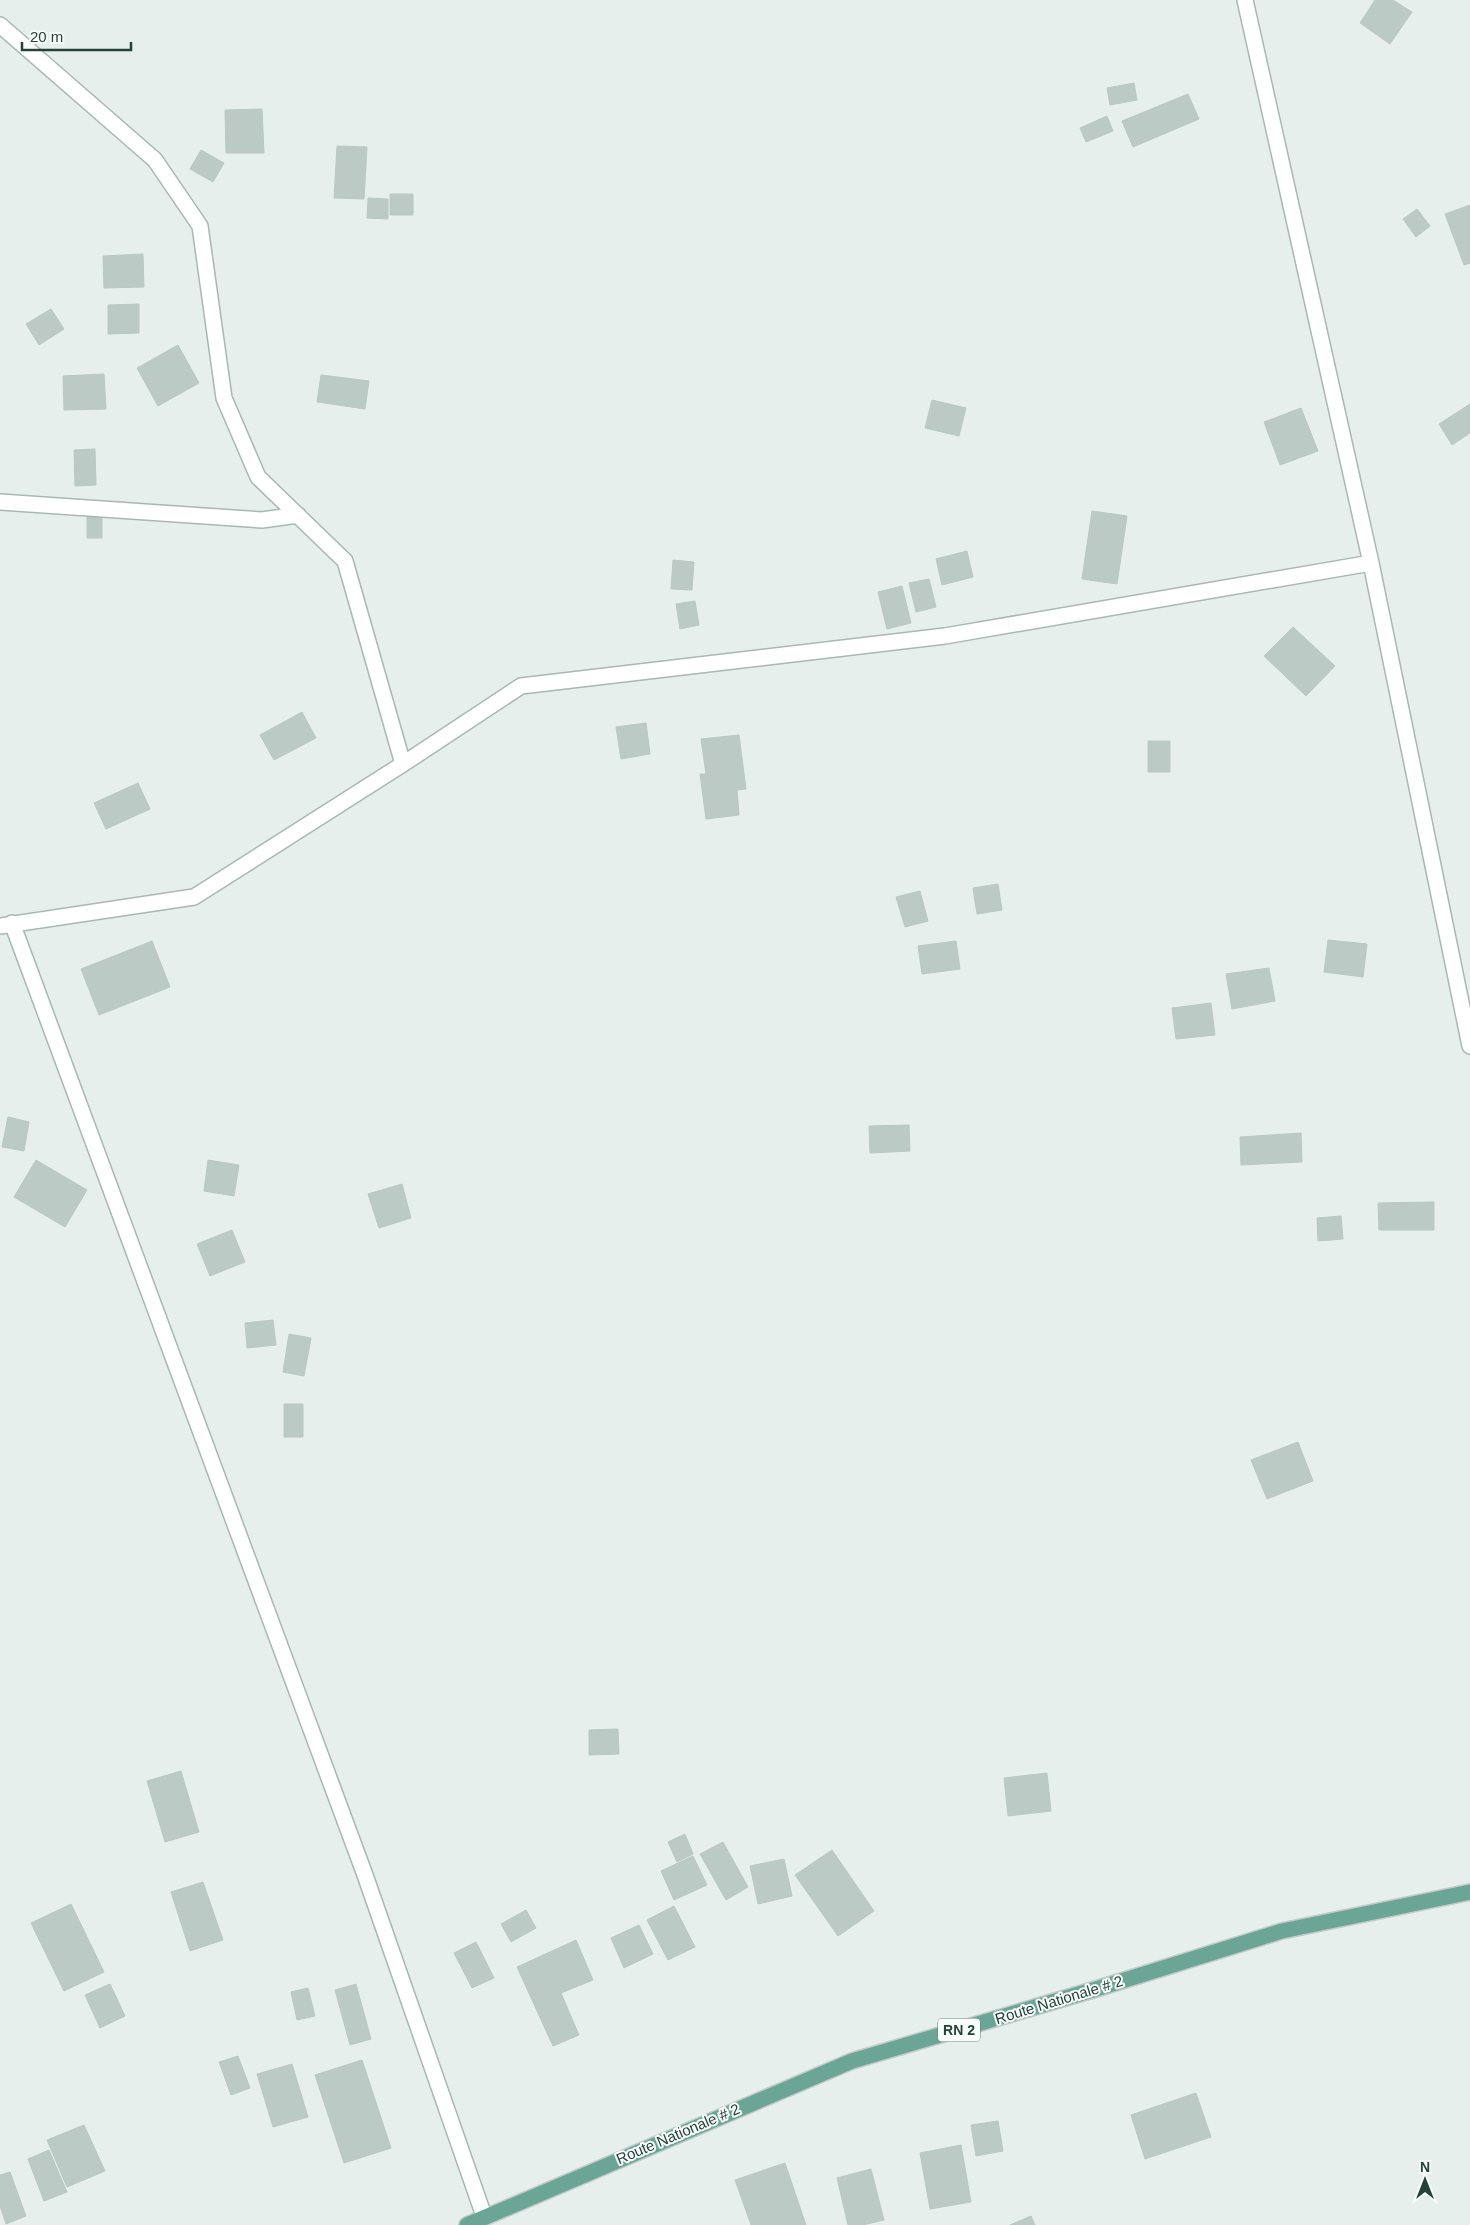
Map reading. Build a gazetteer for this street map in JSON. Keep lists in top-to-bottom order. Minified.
{"streets":{"main road":["Route Nationale # 2","RN 2"]},"scale_bar":"20 m","north":"top"}
